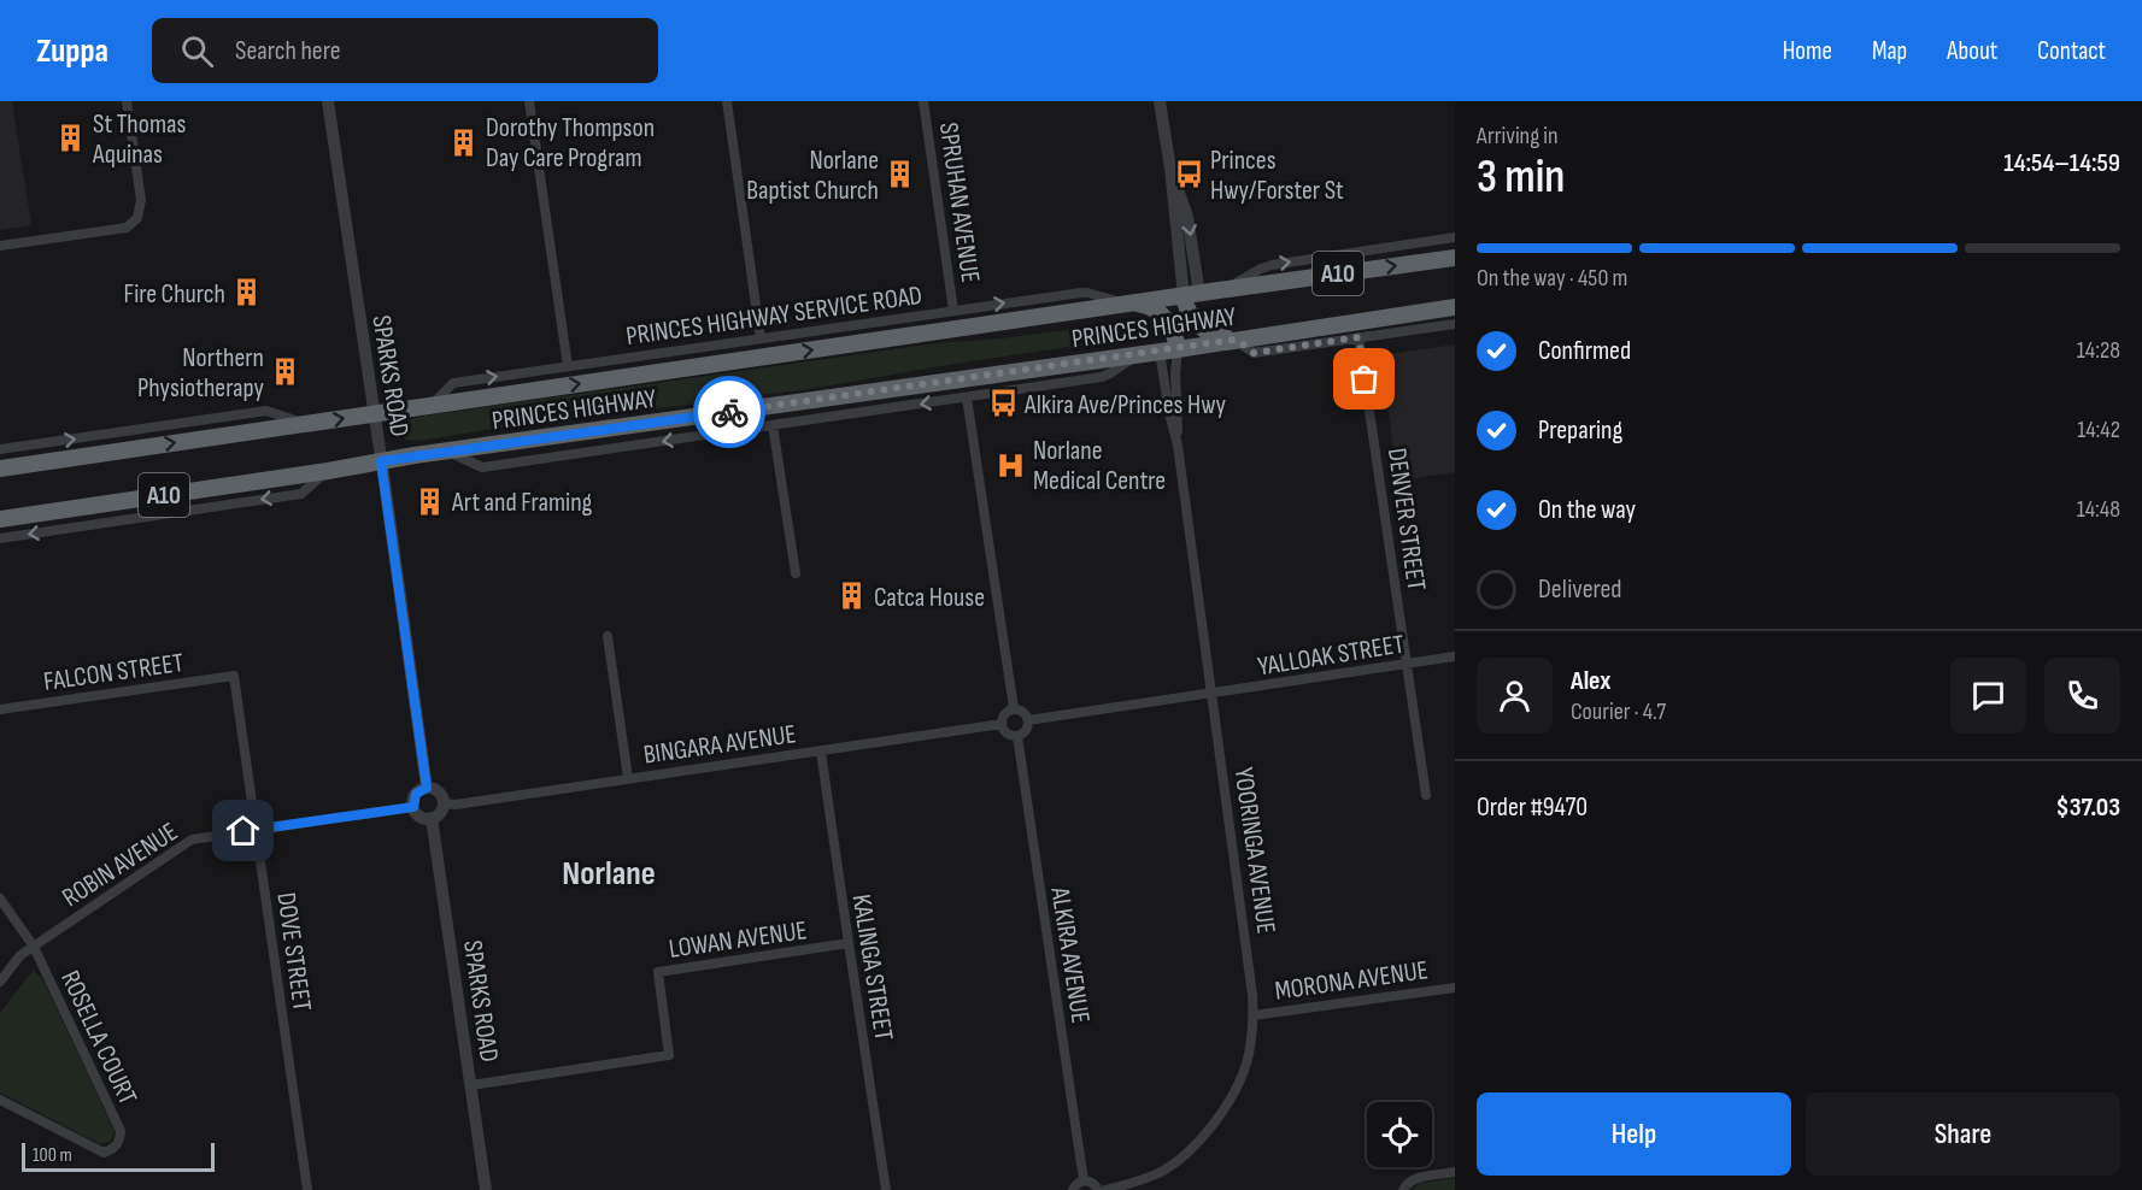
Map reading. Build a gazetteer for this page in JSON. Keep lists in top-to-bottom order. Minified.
{"streets":{"highway":["A10","PRINCES HIGHWAY"],"street":["SPRUHAN AVENUE","PRINCES HIGHWAY SERVICE ROAD","SPARKS ROAD","DENVER STREET","YALLOAK STREET","FALCON STREET","BINGARA AVENUE","YOORINGA AVENUE","ROBIN AVENUE","LOWAN AVENUE","DOVE STREET","ALKIRA AVENUE","KALINGA STREET","MORONA AVENUE","ROSELLA COURT"]},"crossings":[["SPRUHAN AVENUE","PRINCES HIGHWAY SERVICE ROAD"],["PRINCES HIGHWAY SERVICE ROAD","PRINCES HIGHWAY"],["PRINCES HIGHWAY","SPARKS ROAD"],["PRINCES HIGHWAY","YOORINGA AVENUE"],["SPARKS ROAD","BINGARA AVENUE"],["SPARKS ROAD","ROBIN AVENUE"],["SPARKS ROAD","LOWAN AVENUE"],["DENVER STREET","YALLOAK STREET"],["YALLOAK STREET","YOORINGA AVENUE"],["FALCON STREET","DOVE STREET"],["BINGARA AVENUE","ROBIN AVENUE"],["BINGARA AVENUE","ALKIRA AVENUE"],["BINGARA AVENUE","KALINGA STREET"],["YOORINGA AVENUE","MORONA AVENUE"],["ROBIN AVENUE","DOVE STREET"],["ROBIN AVENUE","ROSELLA COURT"],["LOWAN AVENUE","KALINGA STREET"]],"districts":["Norlane"],"places":{"building":["St Thomas Aquinas","Dorothy Thompson Day Care Program","Norlane Baptist Church","Fire Church","Northern Physiotherapy","Art and Framing","Catca House"],"bus stop":["Princes Hwy/Forster St","Alkira Ave/Princes Hwy"],"hospital":["Norlane Medical Centre"]},"scale_bar":"100 m","page":{"header":"Zuppa","search":"Search here","nav":["Home","Map","About","Contact"],"heading":["3 min","Arriving in","14:54–14:59"],"panel":["Alex","Courier · 4.7","Order #9470","$37.03"],"bar":"On the way · 450 m","list":[["Confirmed","14:28"],["Preparing","14:42"],["On the way","14:48"],"Delivered"],"buttons":["Help","Share"],"scale":"100 m"}}
